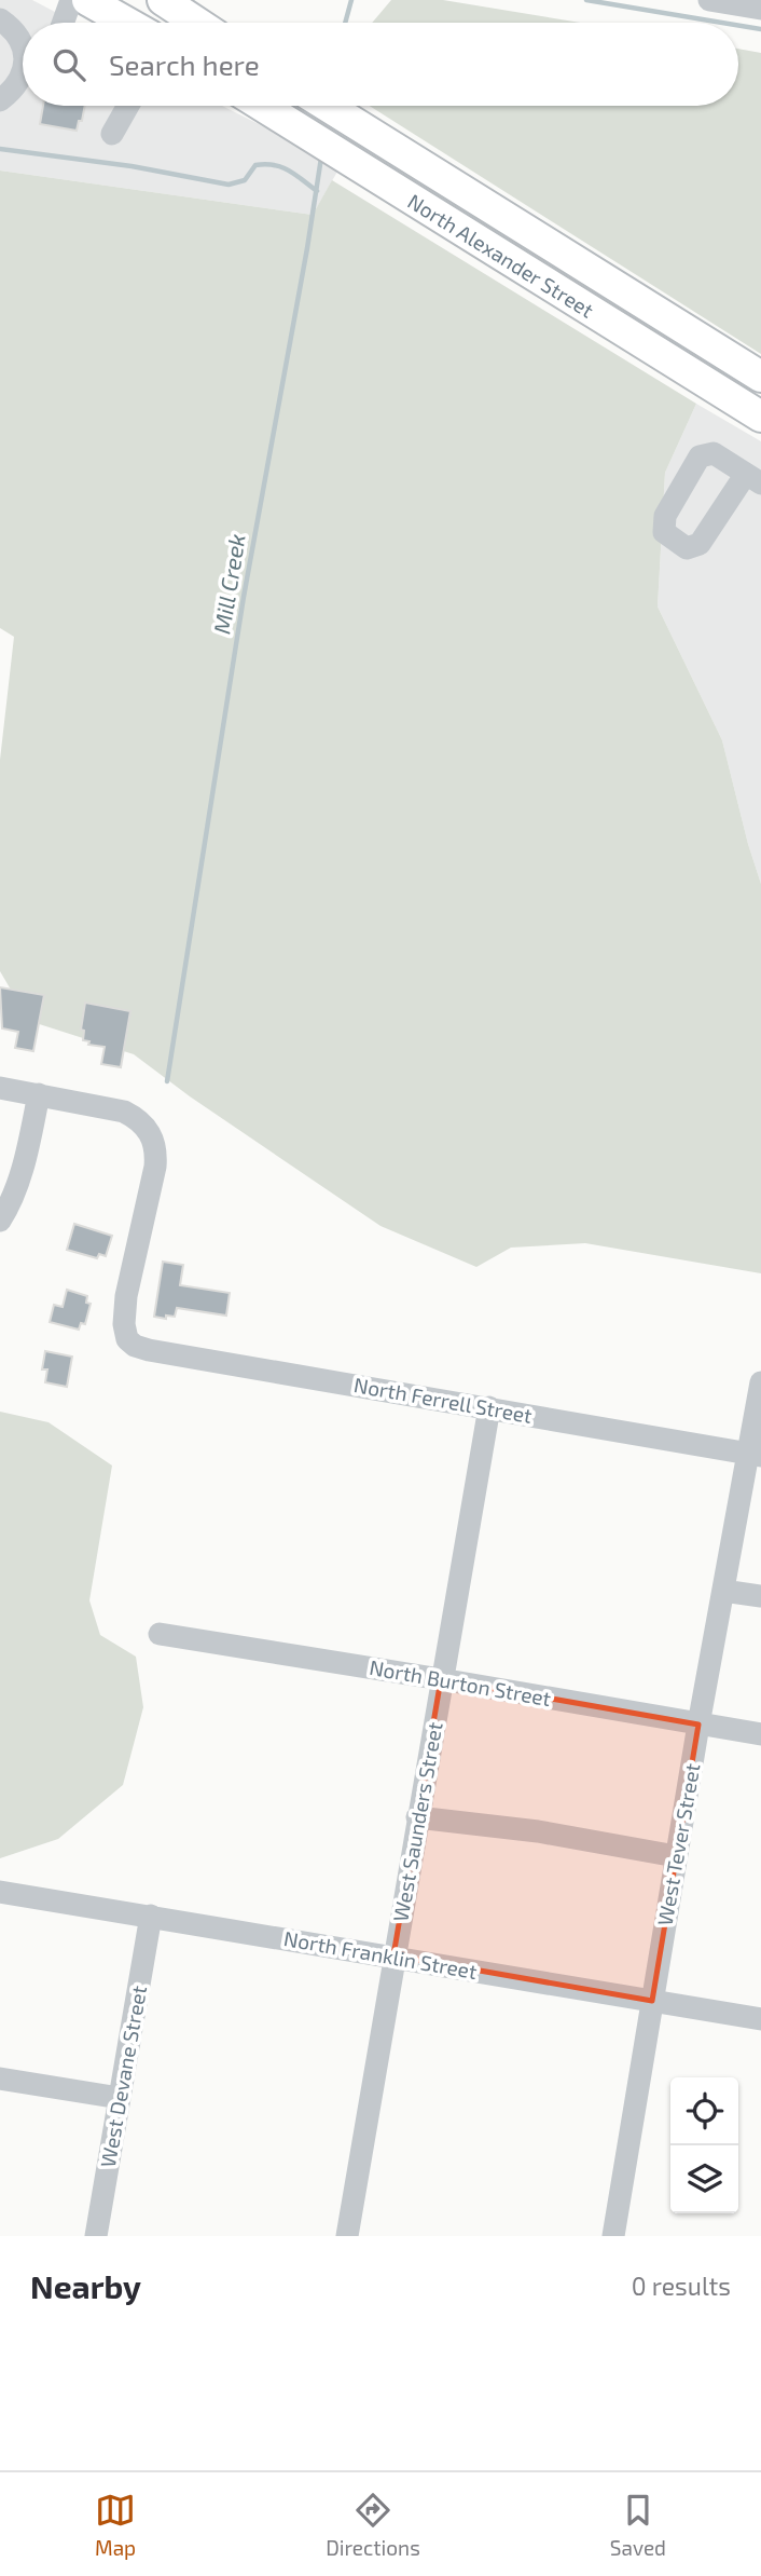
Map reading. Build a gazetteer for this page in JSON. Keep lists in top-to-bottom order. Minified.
{"streets":{"main road":["North Alexander Street"],"street":["North Ferrell Street","North Burton Street","West Saunders Street","West Tever Street","North Franklin Street","West Devane Street"]},"crossings":[["North Ferrell Street","West Saunders Street"],["North Ferrell Street","West Tever Street"],["North Burton Street","West Saunders Street"],["North Burton Street","West Tever Street"],["West Saunders Street","North Franklin Street"],["West Tever Street","North Franklin Street"],["North Franklin Street","West Devane Street"]],"water":["Mill Creek"],"page":{"search":"Search here","heading":["Nearby","0 results"],"nav":["Map","Directions","Saved"]}}
